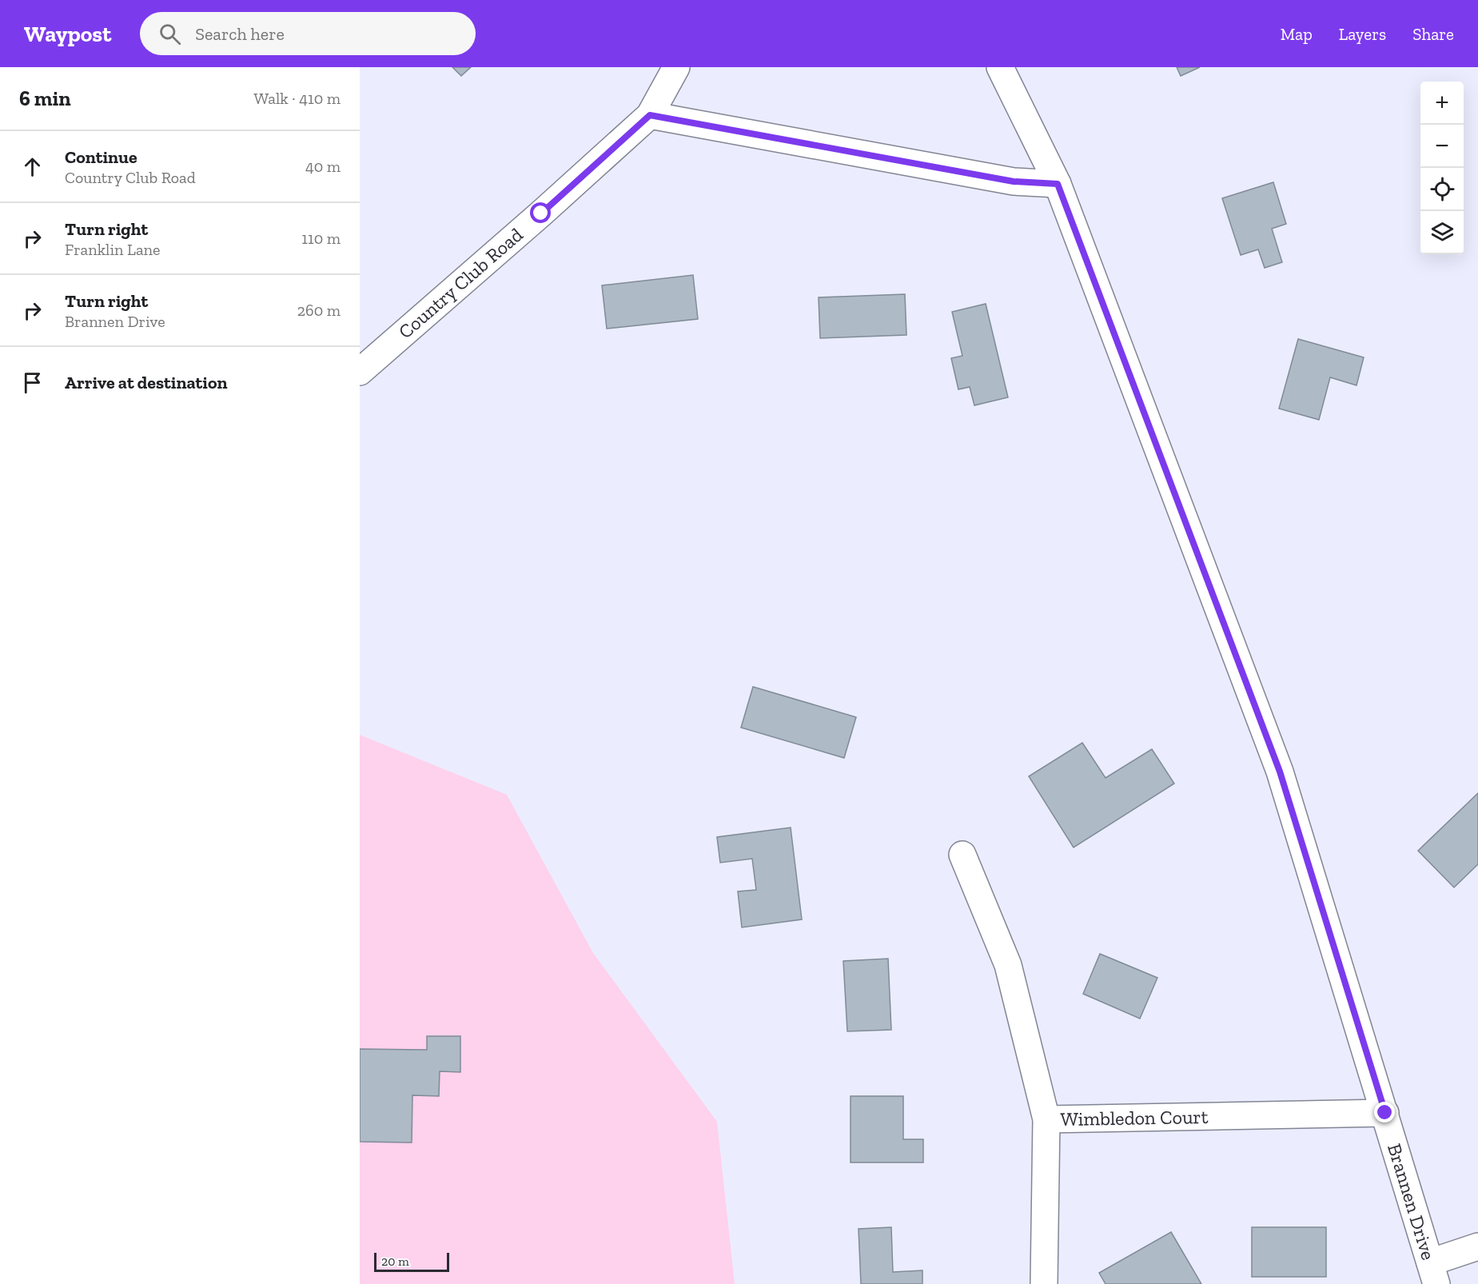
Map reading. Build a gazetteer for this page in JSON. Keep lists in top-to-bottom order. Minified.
{"streets":{"street":["Country Club Road","Wimbledon Court","Brannen Drive"]},"crossings":[["Wimbledon Court","Brannen Drive"]],"scale_bar":"20 m","page":{"header":"Waypost","search":"Search here","nav":["Map","Layers","Share"],"heading":["6 min","Walk · 410 m"],"map_buttons":["+","−"],"list":[["Continue","Country Club Road","40 m"],["Turn right","Franklin Lane","110 m"],["Turn right","Brannen Drive","260 m"],"Arrive at destination"],"scale":"20 m"}}
